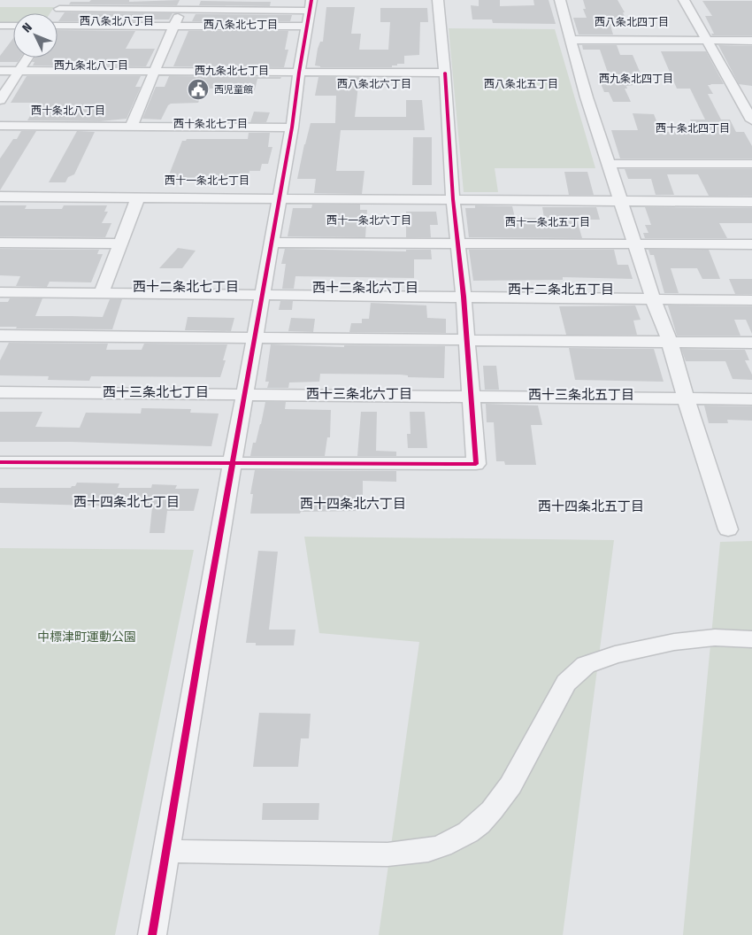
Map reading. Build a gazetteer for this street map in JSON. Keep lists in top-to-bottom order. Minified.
{"districts":["西八条北八丁目","西八条北四丁目","西八条北七丁目","西九条北八丁目","西九条北七丁目","西九条北四丁目","西八条北六丁目","西八条北五丁目","西十条北八丁目","西十条北七丁目","西十条北四丁目","西十一条北七丁目","西十一条北六丁目","西十一条北五丁目","西十二条北七丁目","西十二条北六丁目","西十二条北五丁目","西十三条北七丁目","西十三条北六丁目","西十三条北五丁目","西十四条北七丁目","西十四条北六丁目","西十四条北五丁目"],"parks":["中標津町運動公園"],"places":{"public building":["西児童館"]},"north":"top left"}
